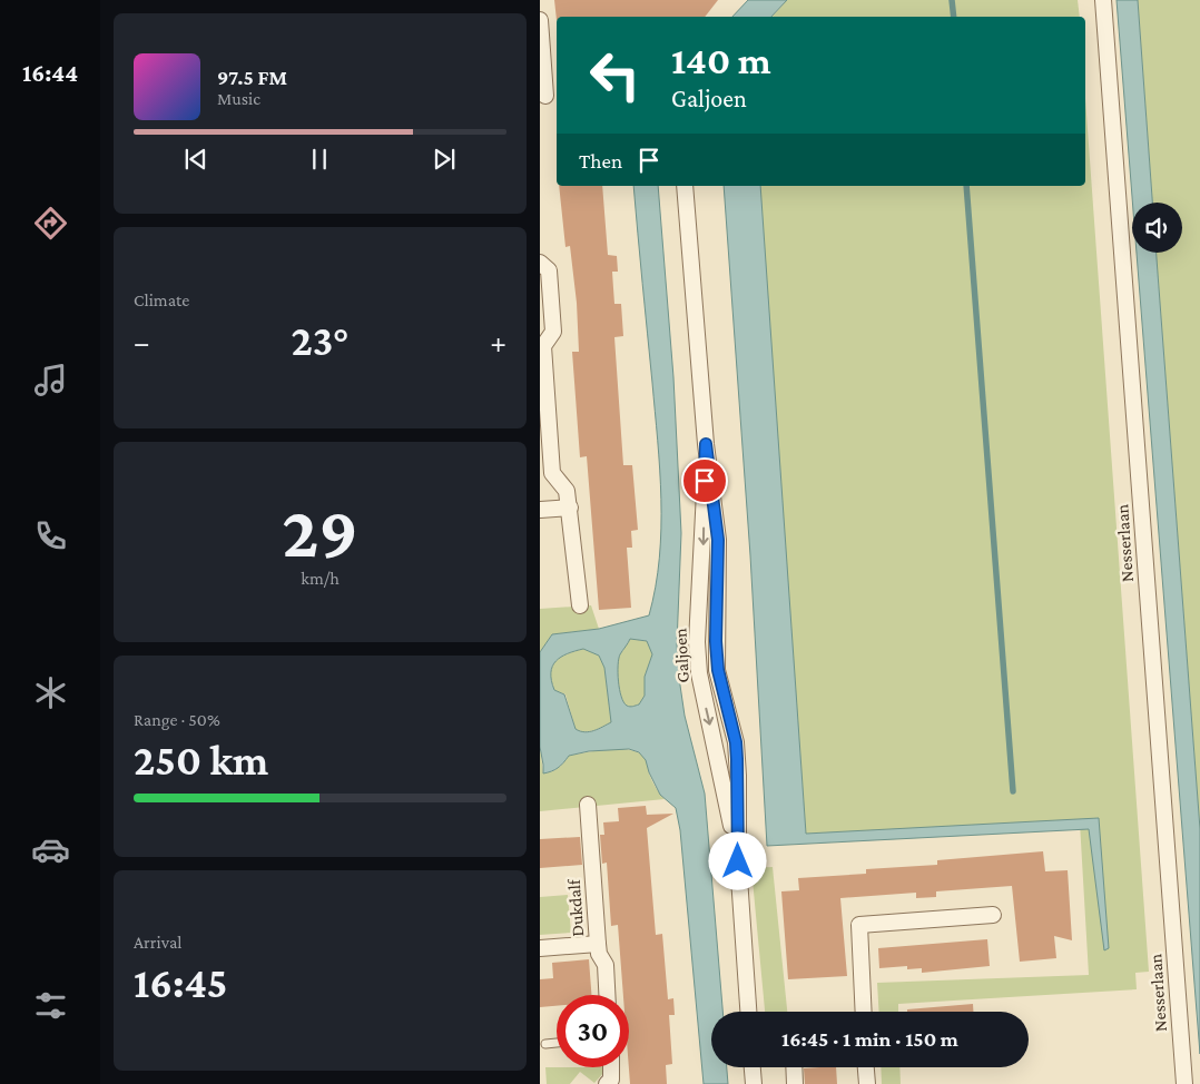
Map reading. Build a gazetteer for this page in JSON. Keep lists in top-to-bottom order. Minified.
{"streets":{"street":["Nesserlaan","Galjoen","Dukdalf"]},"page":{"tabs":"16:44","turn":["140 m","Galjoen"],"song":["97.5 FM","Music"],"then":"Then","tile":["Climate",["29","km/h"],["Range · 50%","250 km"],["Arrival","16:45"]],"heat":["−","23°","+"],"limit":"30","trip":"16:45 · 1 min · 150 m"}}
